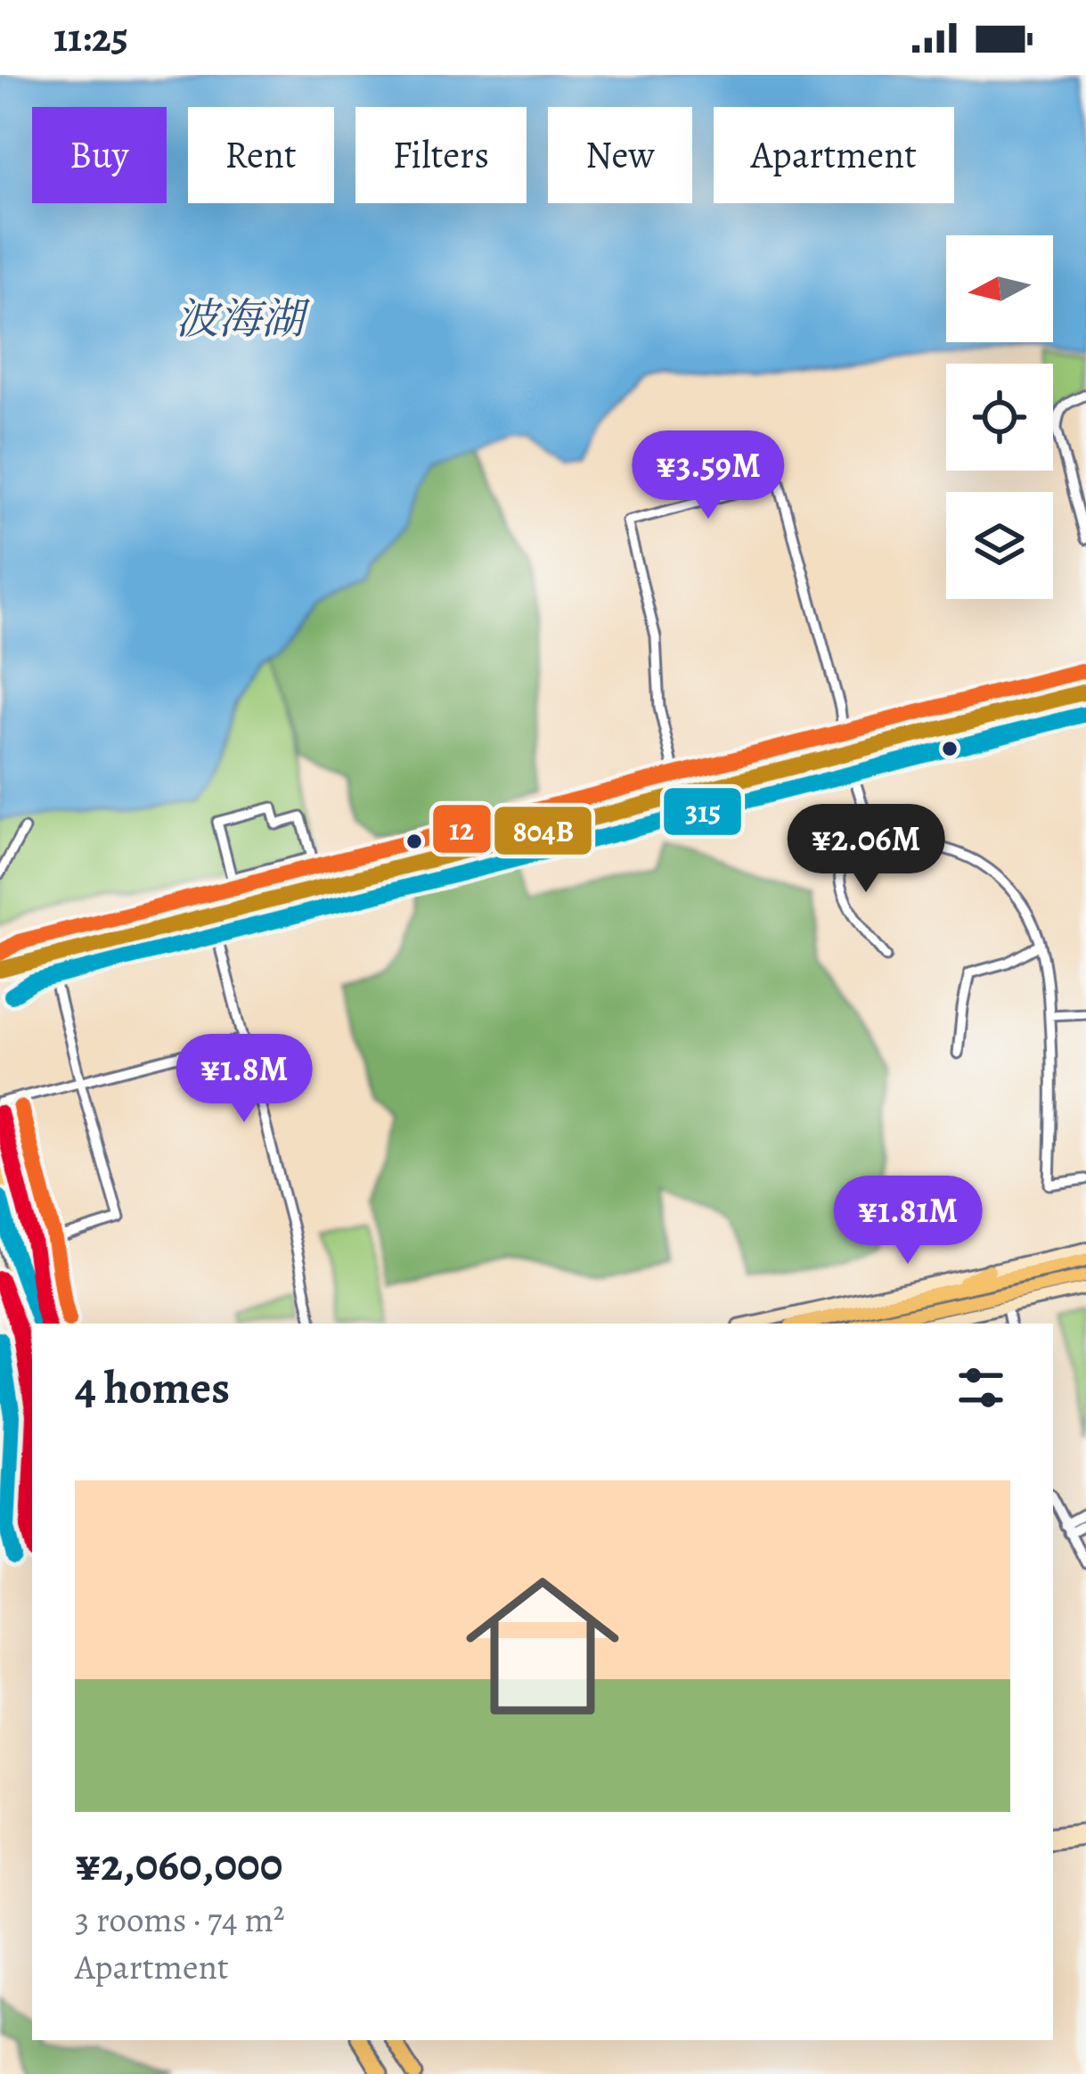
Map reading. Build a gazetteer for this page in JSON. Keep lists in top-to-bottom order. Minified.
{"water":["波海湖"],"lines":["transit line 12","transit line 804B","transit line 315"],"north":"left","page":{"status":"11:25","chip":["Buy","Rent","Filters","New","Apartment"],"price":["¥3.59M","¥2.06M","¥1.8M","¥1.81M"],"heading":"4 homes","list":[{"name":"¥2,060,000","note":"3 rooms · 74 m² · Apartment"}]}}
